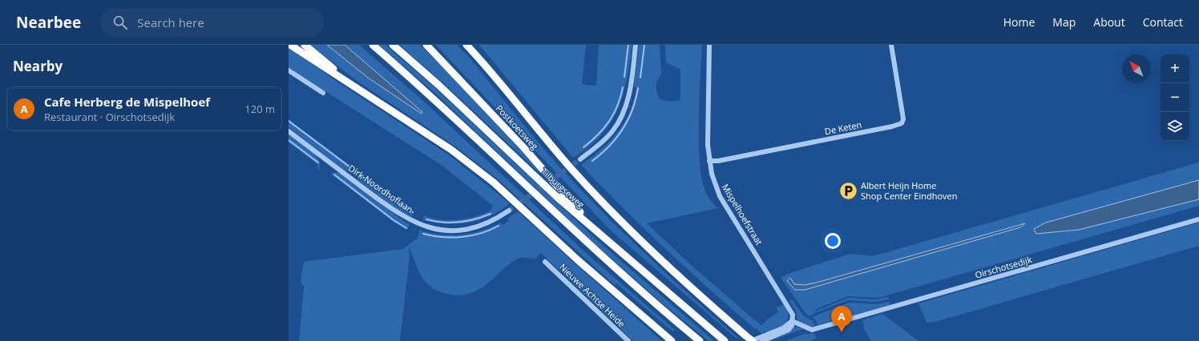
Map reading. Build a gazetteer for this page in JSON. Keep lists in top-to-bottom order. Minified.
{"streets":{"highway":["Postkoetsweg","Tilburgseweg"],"street":["De Keten","Dirk Noordhoflaan","Mispelhoefstraat","Oirschotsedijk","Nieuwe Achtse Heide"]},"crossings":[["Postkoetsweg","Tilburgseweg"],["De Keten","Mispelhoefstraat"],["Mispelhoefstraat","Oirschotsedijk"]],"places":{"parking":["Albert Heijn Home Shop Center Eindhoven"]},"north":"top left","page":{"header":"Nearbee","search":"Search here","nav":["Home","Map","About","Contact"],"heading":"Nearby","map_buttons":["+","−"],"list":[{"mark":"A","name":"Cafe Herberg de Mispelhoef","note":"Restaurant · Oirschotsedijk","value":"120 m"}],"pins":"A"}}
